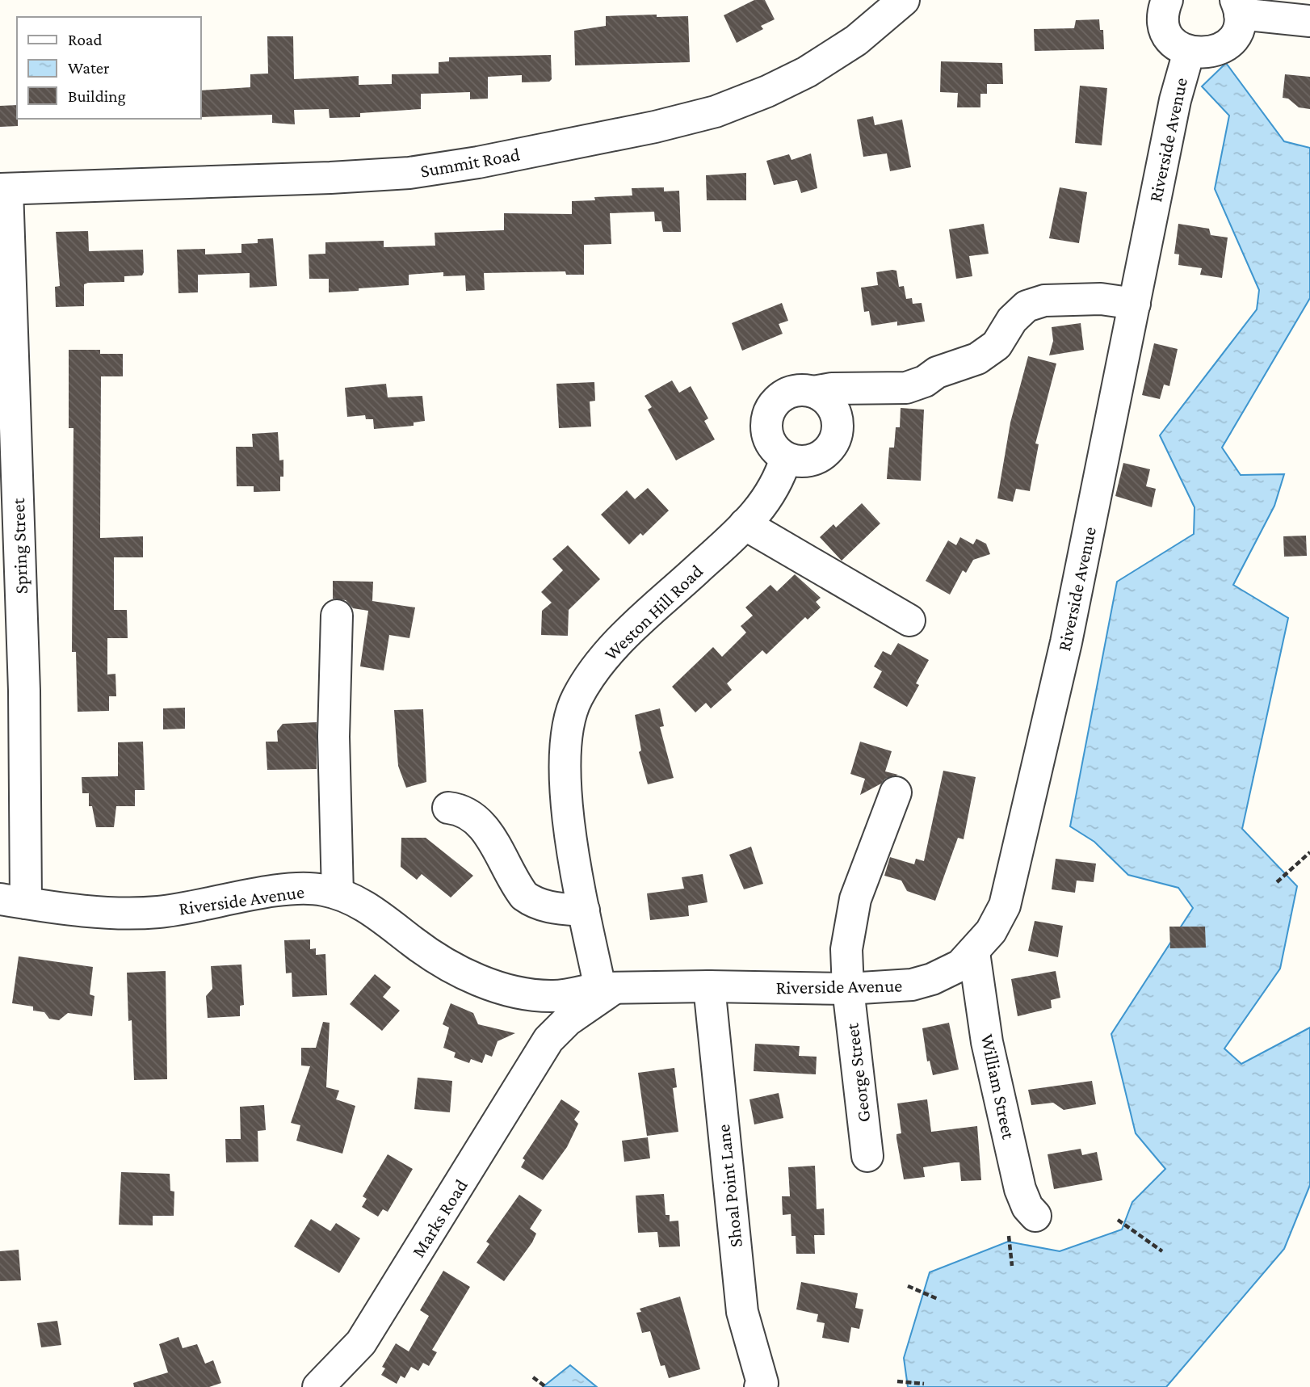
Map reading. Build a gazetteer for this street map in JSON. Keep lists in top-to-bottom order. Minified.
{"streets":{"street":["Riverside Avenue","Summit Road","Spring Street","Weston Hill Road","George Street","William Street","Shoal Point Lane","Marks Road"]},"crossings":[["Riverside Avenue","Spring Street"],["Riverside Avenue","Weston Hill Road"],["Riverside Avenue","George Street"],["Riverside Avenue","William Street"],["Riverside Avenue","Shoal Point Lane"],["Riverside Avenue","Marks Road"],["Summit Road","Spring Street"],["Weston Hill Road","Marks Road"]],"legend":["Road","Water","Building"]}
